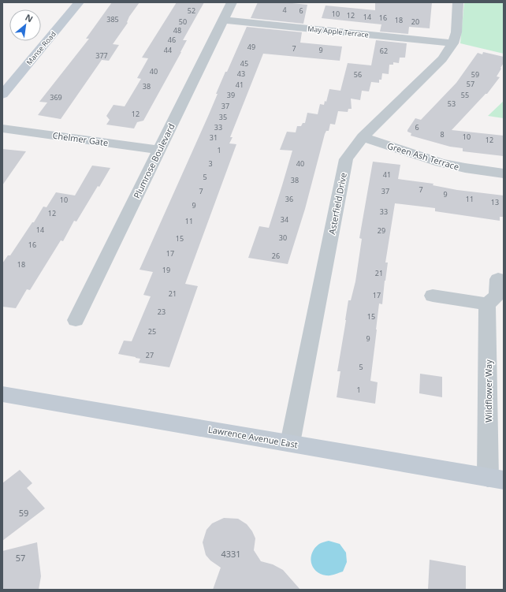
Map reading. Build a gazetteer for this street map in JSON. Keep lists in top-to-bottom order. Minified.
{"streets":{"main road":["Manse Road","Lawrence Avenue East"],"street":["May Apple Terrace","Chelmer Gate","Green Ash Terrace","Plumrose Boulevard","Asterfield Drive","Wildflower Way"]},"crossings":[["May Apple Terrace","Plumrose Boulevard"],["May Apple Terrace","Asterfield Drive"],["Chelmer Gate","Plumrose Boulevard"],["Green Ash Terrace","Asterfield Drive"],["Asterfield Drive","Lawrence Avenue East"],["Wildflower Way","Lawrence Avenue East"]],"house_numbers":["4","52","6","10","12","14","16","385","18","50","20","48","46","49","7","44","9","62","377","45","40","43","56","59","57","41","38","39","55","369","53","37","12","35","33","6","8","10","31","12","1","3","40","41","5","38","7","7","37","9","36","11","10","13","9","33","12","34","11","14","29","30","15","16","17","26","18","19","21","21","17","23","15","25","9","27","5","1","59","4331","57"],"north":"top right"}
